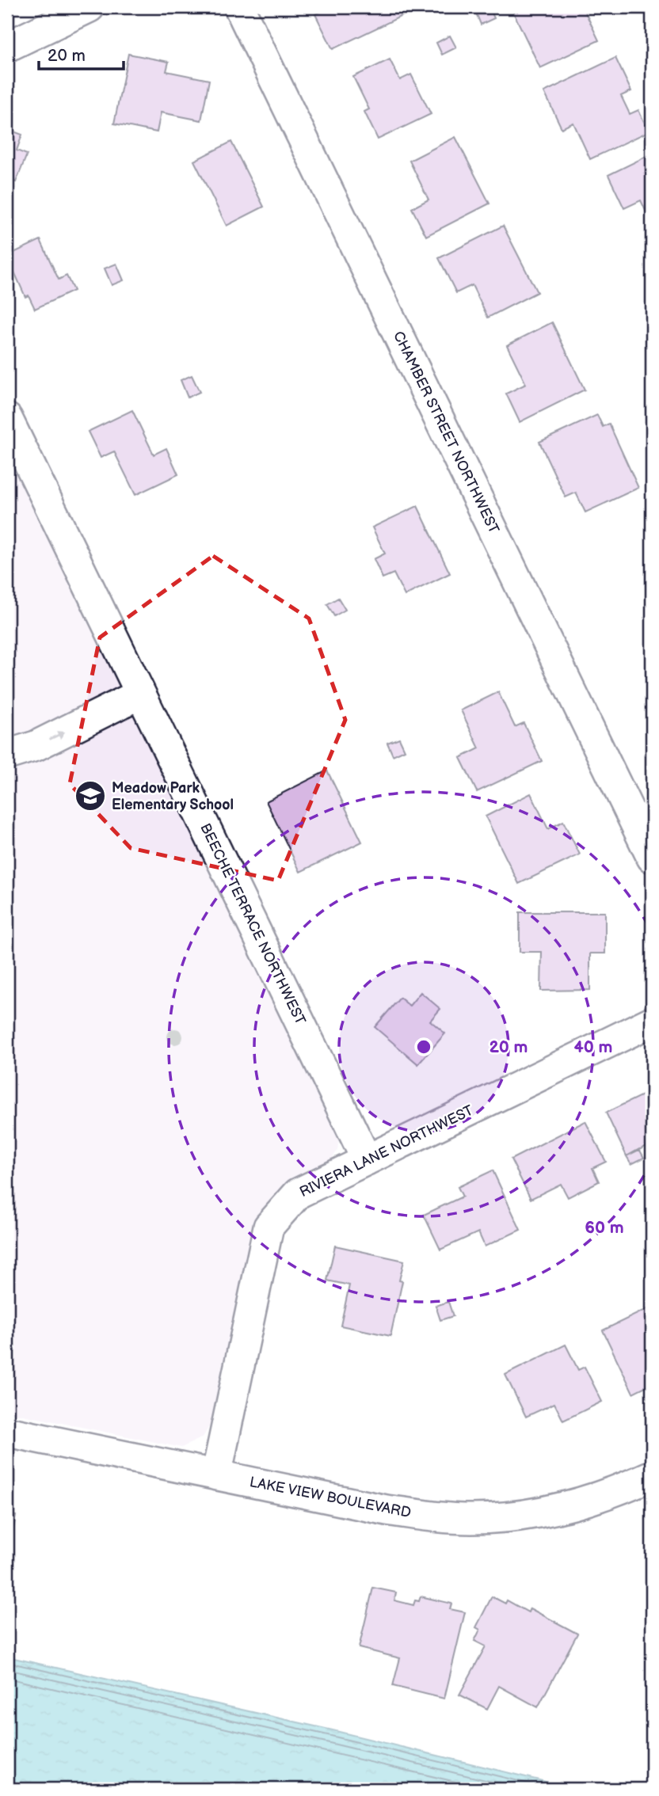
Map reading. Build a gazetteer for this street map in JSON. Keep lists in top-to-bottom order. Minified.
{"streets":{"street":["CHAMBER STREET NORTHWEST","BEECHE TERRACE NORTHWEST","RIVIERA LANE NORTHWEST","LAKE VIEW BOULEVARD"]},"crossings":[["BEECHE TERRACE NORTHWEST","RIVIERA LANE NORTHWEST"],["RIVIERA LANE NORTHWEST","LAKE VIEW BOULEVARD"]],"places":{"school or university":["Meadow Park Elementary School"]},"scale_bar":"20 m","rings":["20 m","40 m","60 m"]}
